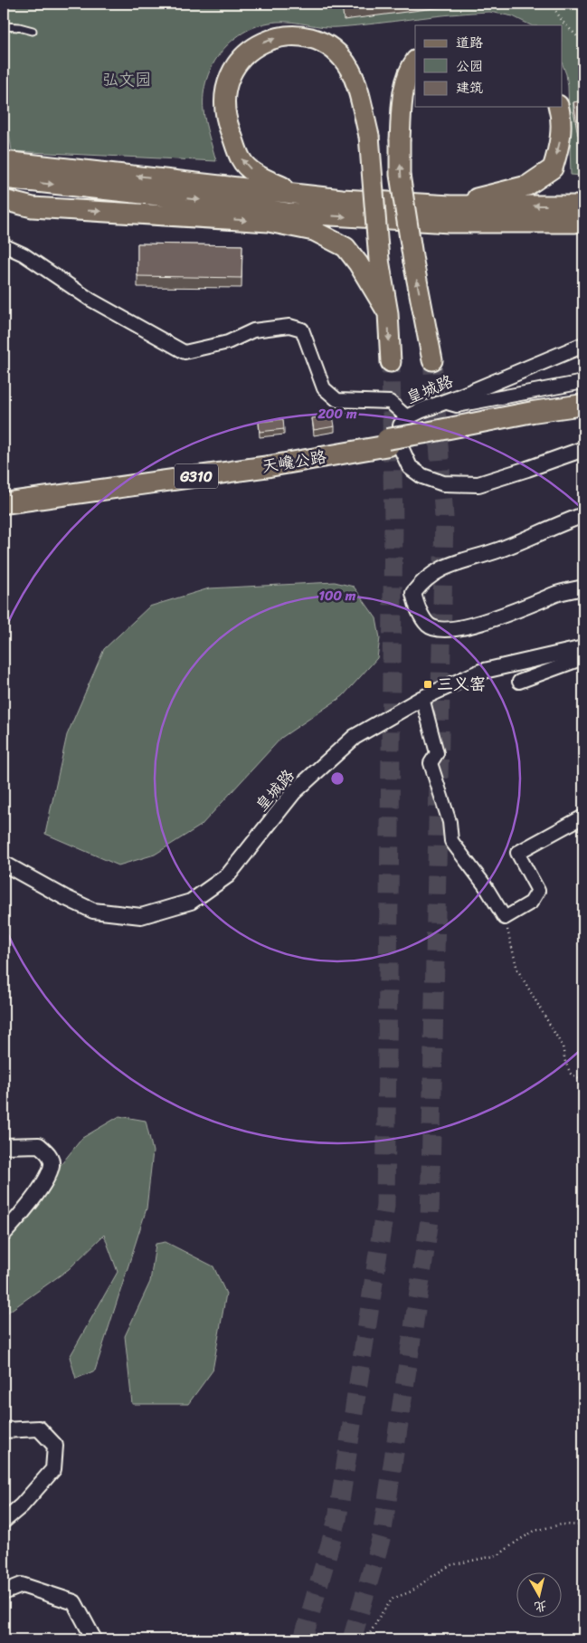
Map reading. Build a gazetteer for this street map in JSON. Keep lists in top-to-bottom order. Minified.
{"streets":{"highway":["天巉公路","G310"],"street":["皇城路"]},"parks":["弘文园"],"places":{"transit":["三义窑"]},"legend":["道路","公园","建筑"],"north":"bottom","rings":["200 m","100 m"]}
